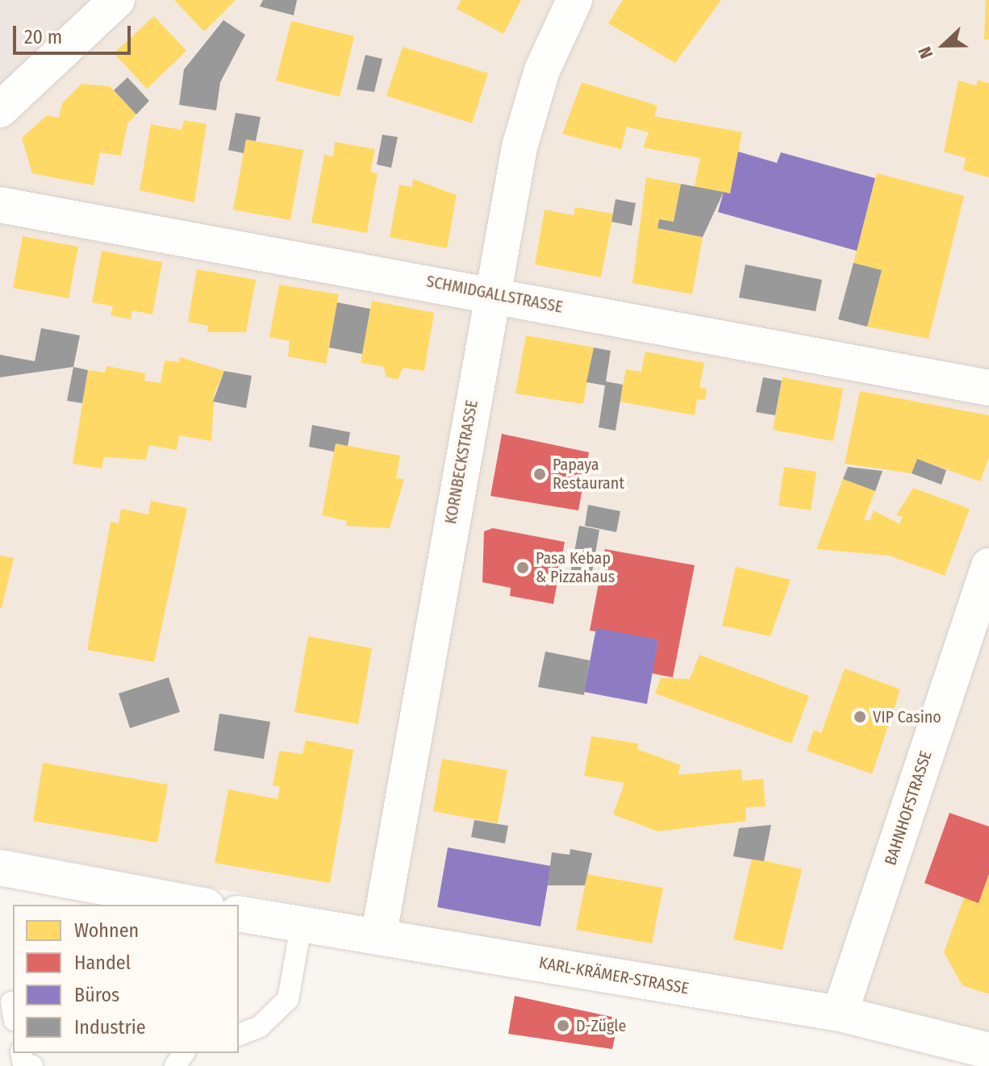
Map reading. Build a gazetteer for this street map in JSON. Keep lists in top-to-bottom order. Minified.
{"streets":{"street":["SCHMIDGALLSTRASSE","KORNBECKSTRASSE","BAHNHOFSTRASSE","KARL-KRÄMER-STRASSE"]},"crossings":[["SCHMIDGALLSTRASSE","KORNBECKSTRASSE"],["KORNBECKSTRASSE","KARL-KRÄMER-STRASSE"],["BAHNHOFSTRASSE","KARL-KRÄMER-STRASSE"]],"places":["Papaya Restaurant","Pasa Kebap & Pizzahaus","VIP Casino","D-Zügle"],"legend":["Wohnen","Handel","Büros","Industrie"],"scale_bar":"20 m","north":"left"}
